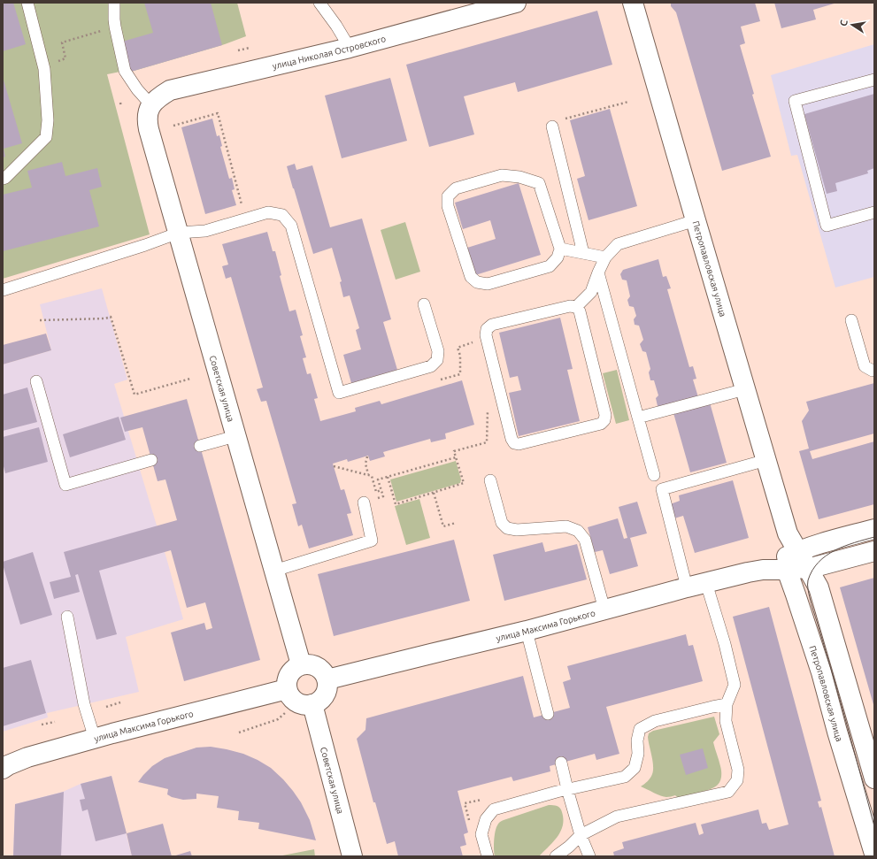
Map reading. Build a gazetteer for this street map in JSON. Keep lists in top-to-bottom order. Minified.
{"streets":{"street":["улица Николая Островского","Петропавловская улица","Советская улица","улица Максима Горького"]},"crossings":[["улица Николая Островского","Советская улица"],["Петропавловская улица","улица Максима Горького"],["Советская улица","улица Максима Горького"]],"north":"left"}
